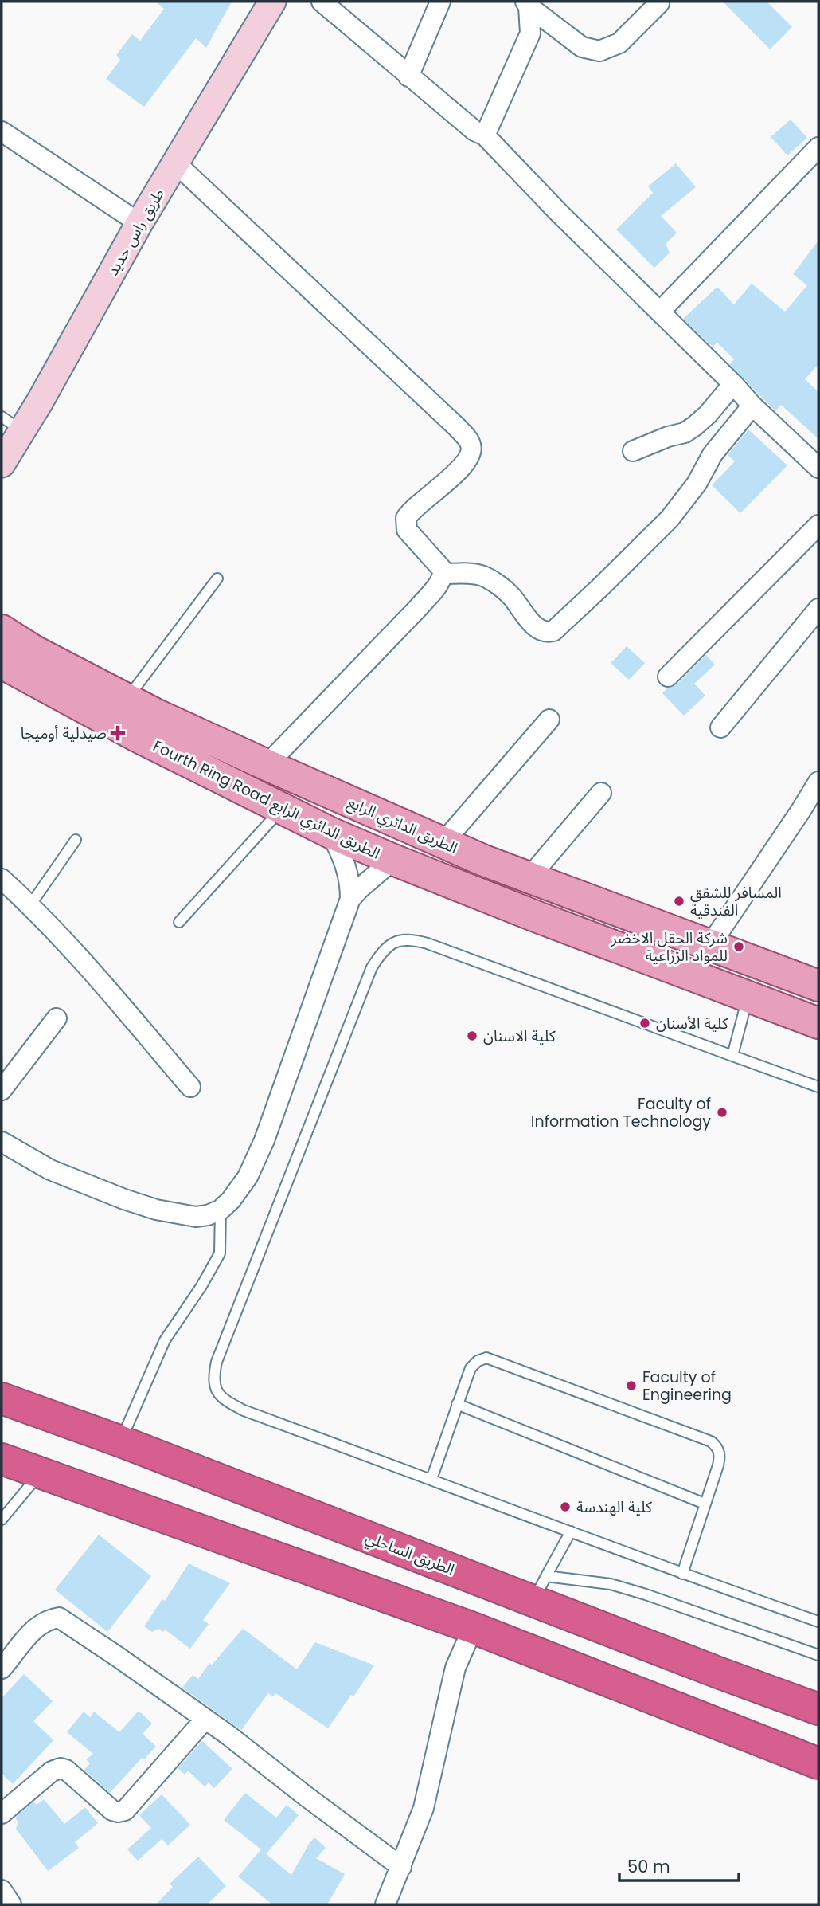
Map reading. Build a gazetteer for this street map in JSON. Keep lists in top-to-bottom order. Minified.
{"streets":{"highway":["الطريق الساحلي"],"main road":["Fourth Ring Road الطريق الدائري الرابع","الطريق الدائري الرابع"],"street":["طريق راس حديد"]},"places":{"health":["صيدلية أوميجا"],"other":["المسافر للشقق الفندقية","شركة الحقل الاخضر للمواد الزراعية","كلية الأسنان","كلية الاسنان","Faculty of Information Technology","Faculty of Engineering","كلية الهندسة"]},"scale_bar":"50 m"}
